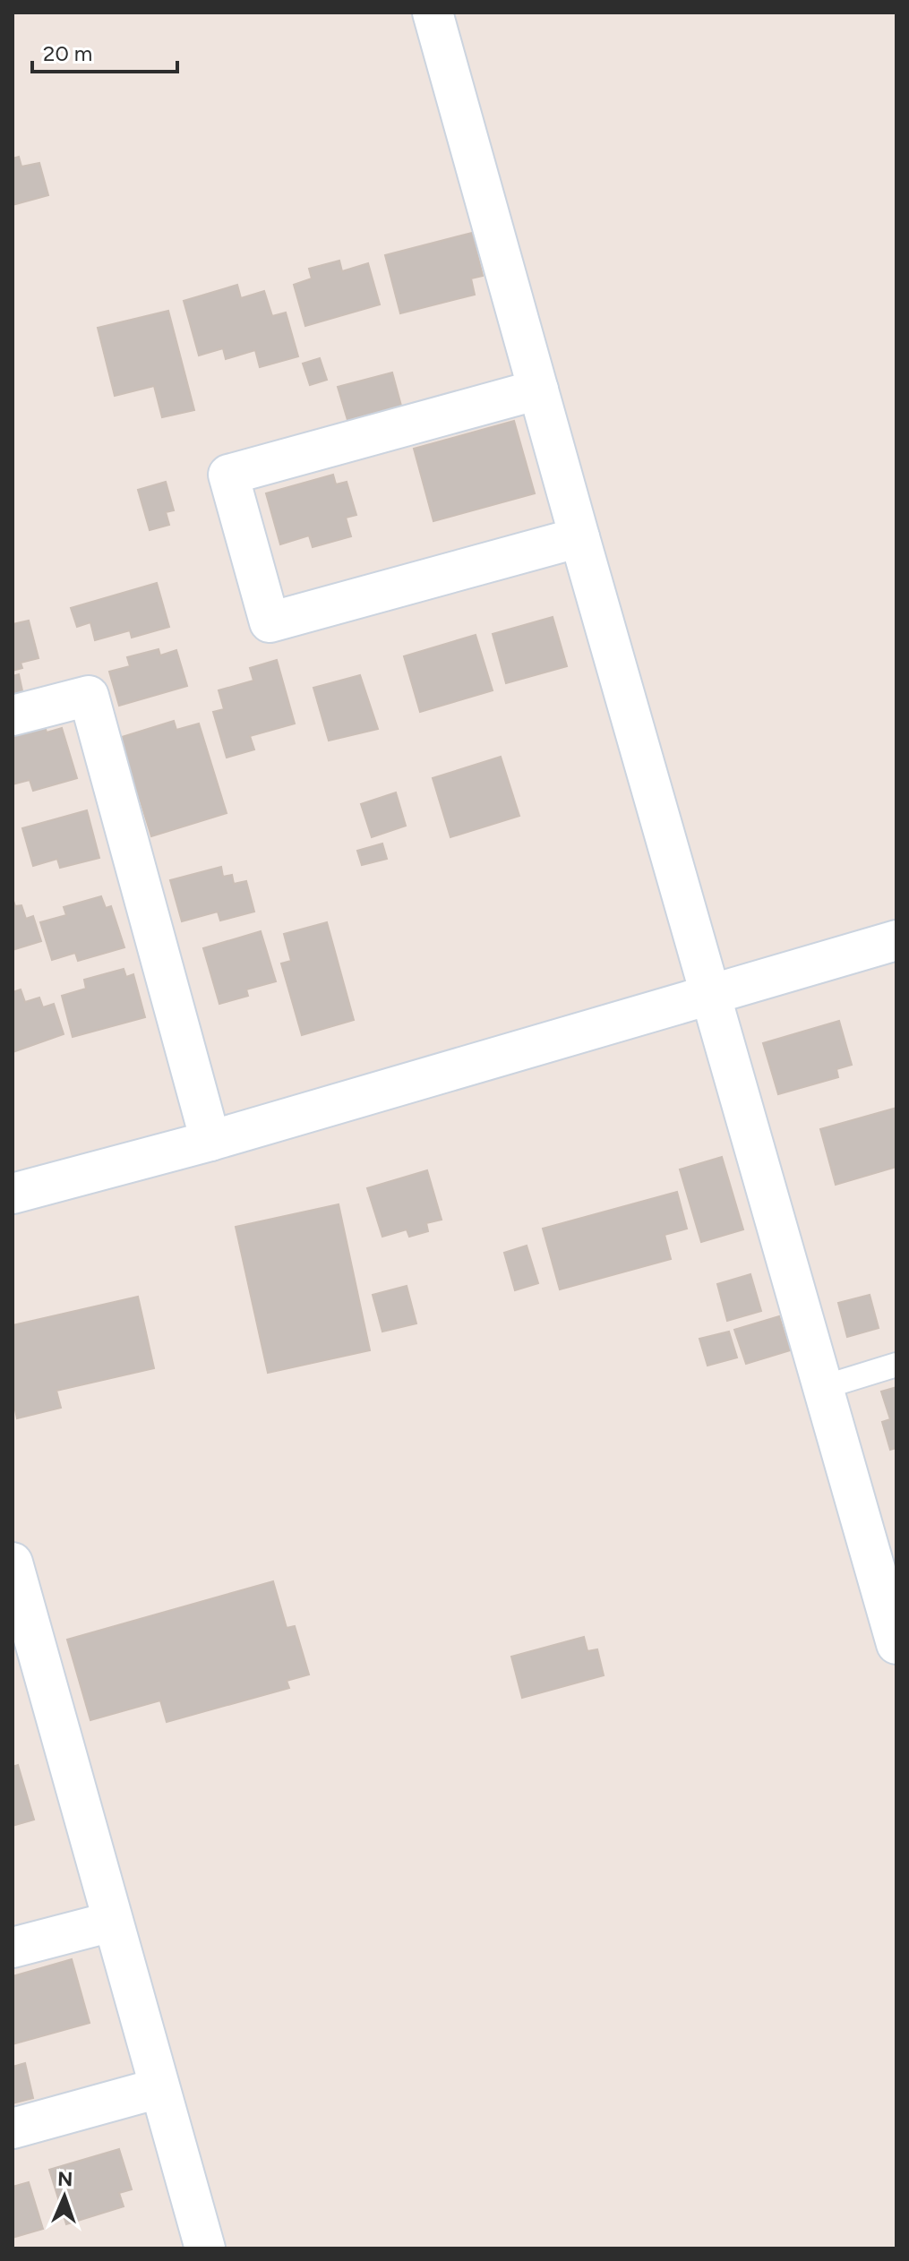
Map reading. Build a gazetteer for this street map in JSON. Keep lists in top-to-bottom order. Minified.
{"scale_bar":"20 m","north":"top"}
